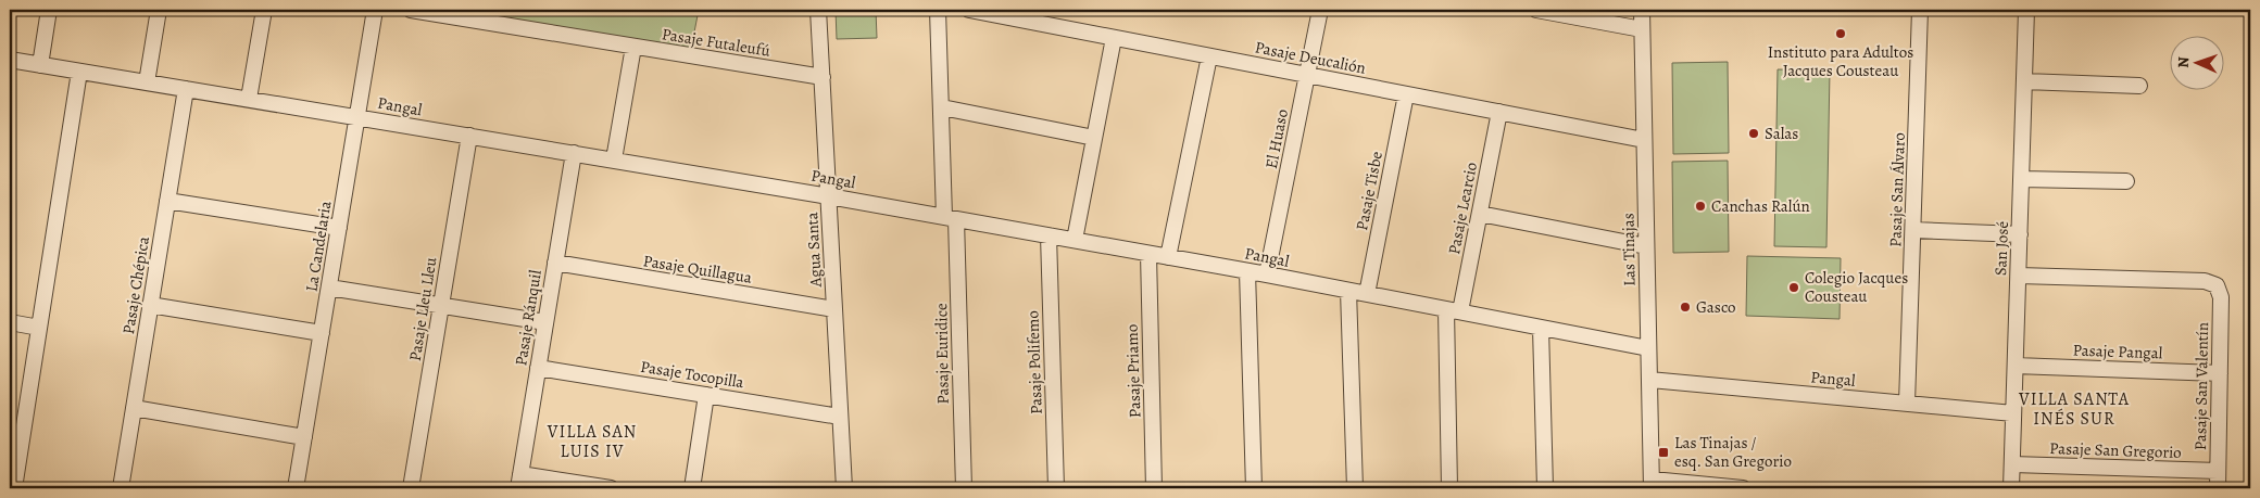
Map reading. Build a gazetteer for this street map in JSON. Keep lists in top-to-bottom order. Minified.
{"streets":{"street":["Pasaje Futaleufú","Pasaje Deucalión","Pangal","El Huaso","Pasaje San Álvaro","Pasaje Tisbe","Pasaje Learcio","La Candelaria","San José","Agua Santa","Las Tinajas","Pasaje Quillagua","Pasaje Chépica","Pasaje Lleu Lleu","Pasaje Ránquil","Pasaje Pangal","Pasaje Euridice","Pasaje Polifemo","Pasaje Priamo","Pasaje Tocopilla","Pasaje San Valentín","Pasaje San Gregorio"]},"crossings":[["Pasaje Futaleufú","Agua Santa"],["Pasaje Deucalión","El Huaso"],["Pasaje Deucalión","Pasaje Tisbe"],["Pasaje Deucalión","Pasaje Learcio"],["Pasaje Deucalión","Las Tinajas"],["Pangal","El Huaso"],["Pangal","Pasaje San Álvaro"],["Pangal","Pasaje Tisbe"],["Pangal","Pasaje Learcio"],["Pangal","La Candelaria"],["Pangal","San José"],["Pangal","Agua Santa"],["Pangal","Las Tinajas"],["Pangal","Pasaje Chépica"],["Pangal","Pasaje Lleu Lleu"],["Pangal","Pasaje Ránquil"],["Pangal","Pasaje Euridice"],["Pangal","Pasaje Polifemo"],["Pangal","Pasaje Priamo"],["San José","Pasaje Pangal"],["San José","Pasaje San Valentín"],["San José","Pasaje San Gregorio"],["Agua Santa","Pasaje Quillagua"],["Agua Santa","Pasaje Tocopilla"],["Pasaje Quillagua","Pasaje Ránquil"],["Pasaje Ránquil","Pasaje Tocopilla"],["Pasaje Pangal","Pasaje San Valentín"],["Pasaje San Valentín","Pasaje San Gregorio"]],"districts":["VILLA SANTA INÉS SUR","VILLA SAN LUIS IV"],"places":{"other":["Instituto para Adultos Jacques Cousteau","Salas","Canchas Ralún","Colegio Jacques Cousteau","Gasco"],"transit":["Las Tinajas / esq. San Gregorio"]},"north":"left"}
